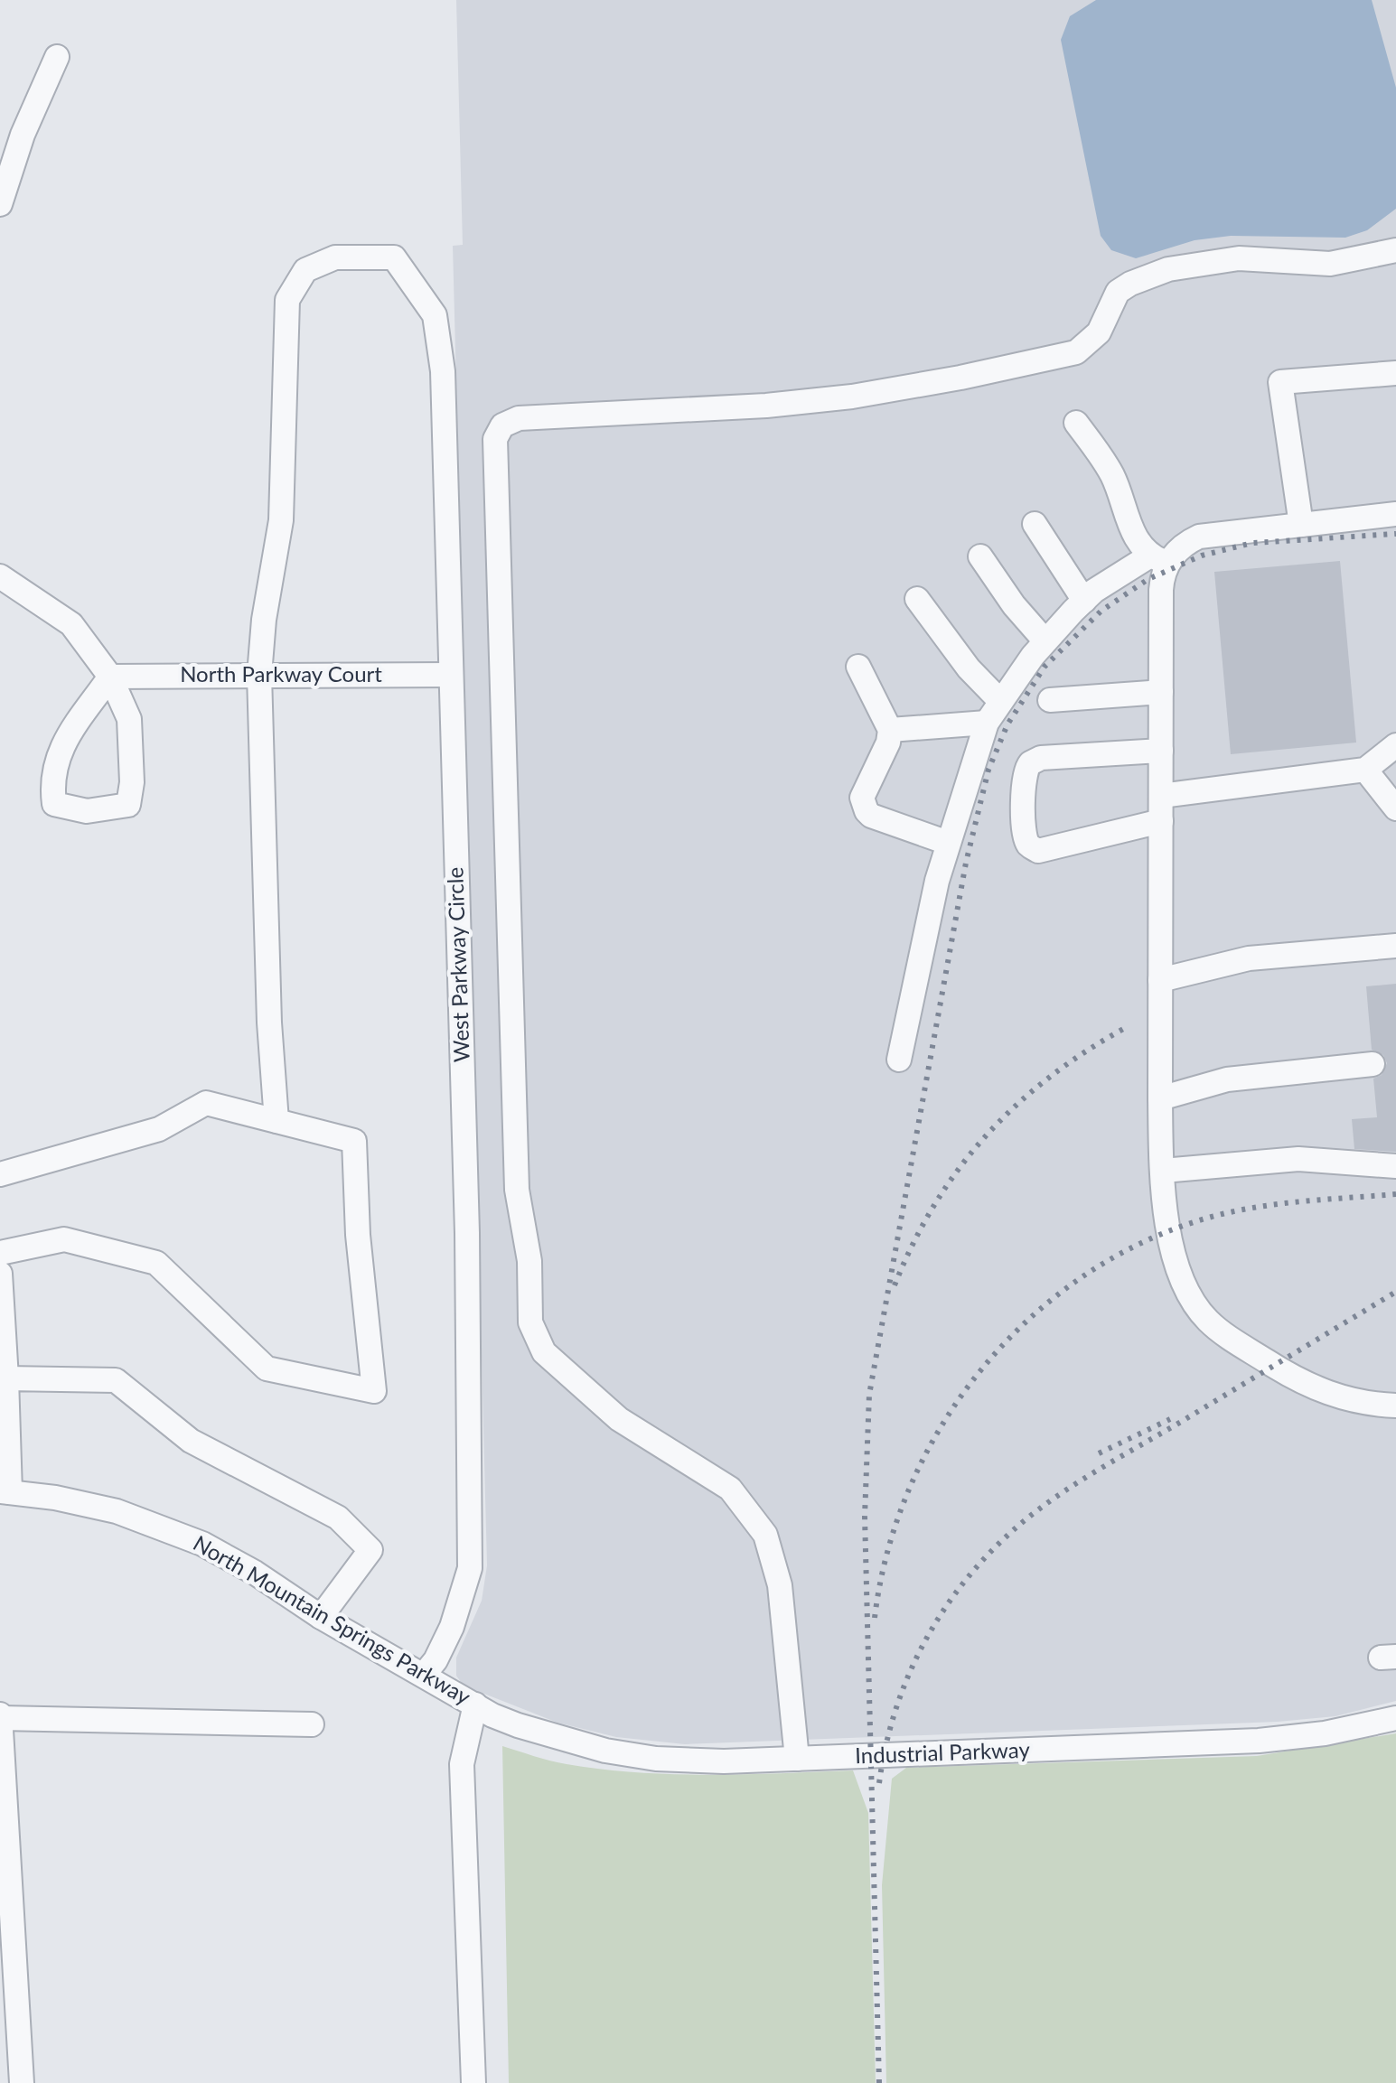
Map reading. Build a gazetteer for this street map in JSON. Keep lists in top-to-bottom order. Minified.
{"streets":{"street":["North Parkway Court","West Parkway Circle","North Mountain Springs Parkway","Industrial Parkway"]},"crossings":[["North Parkway Court","West Parkway Circle"],["West Parkway Circle","North Mountain Springs Parkway"],["North Mountain Springs Parkway","Industrial Parkway"]]}
